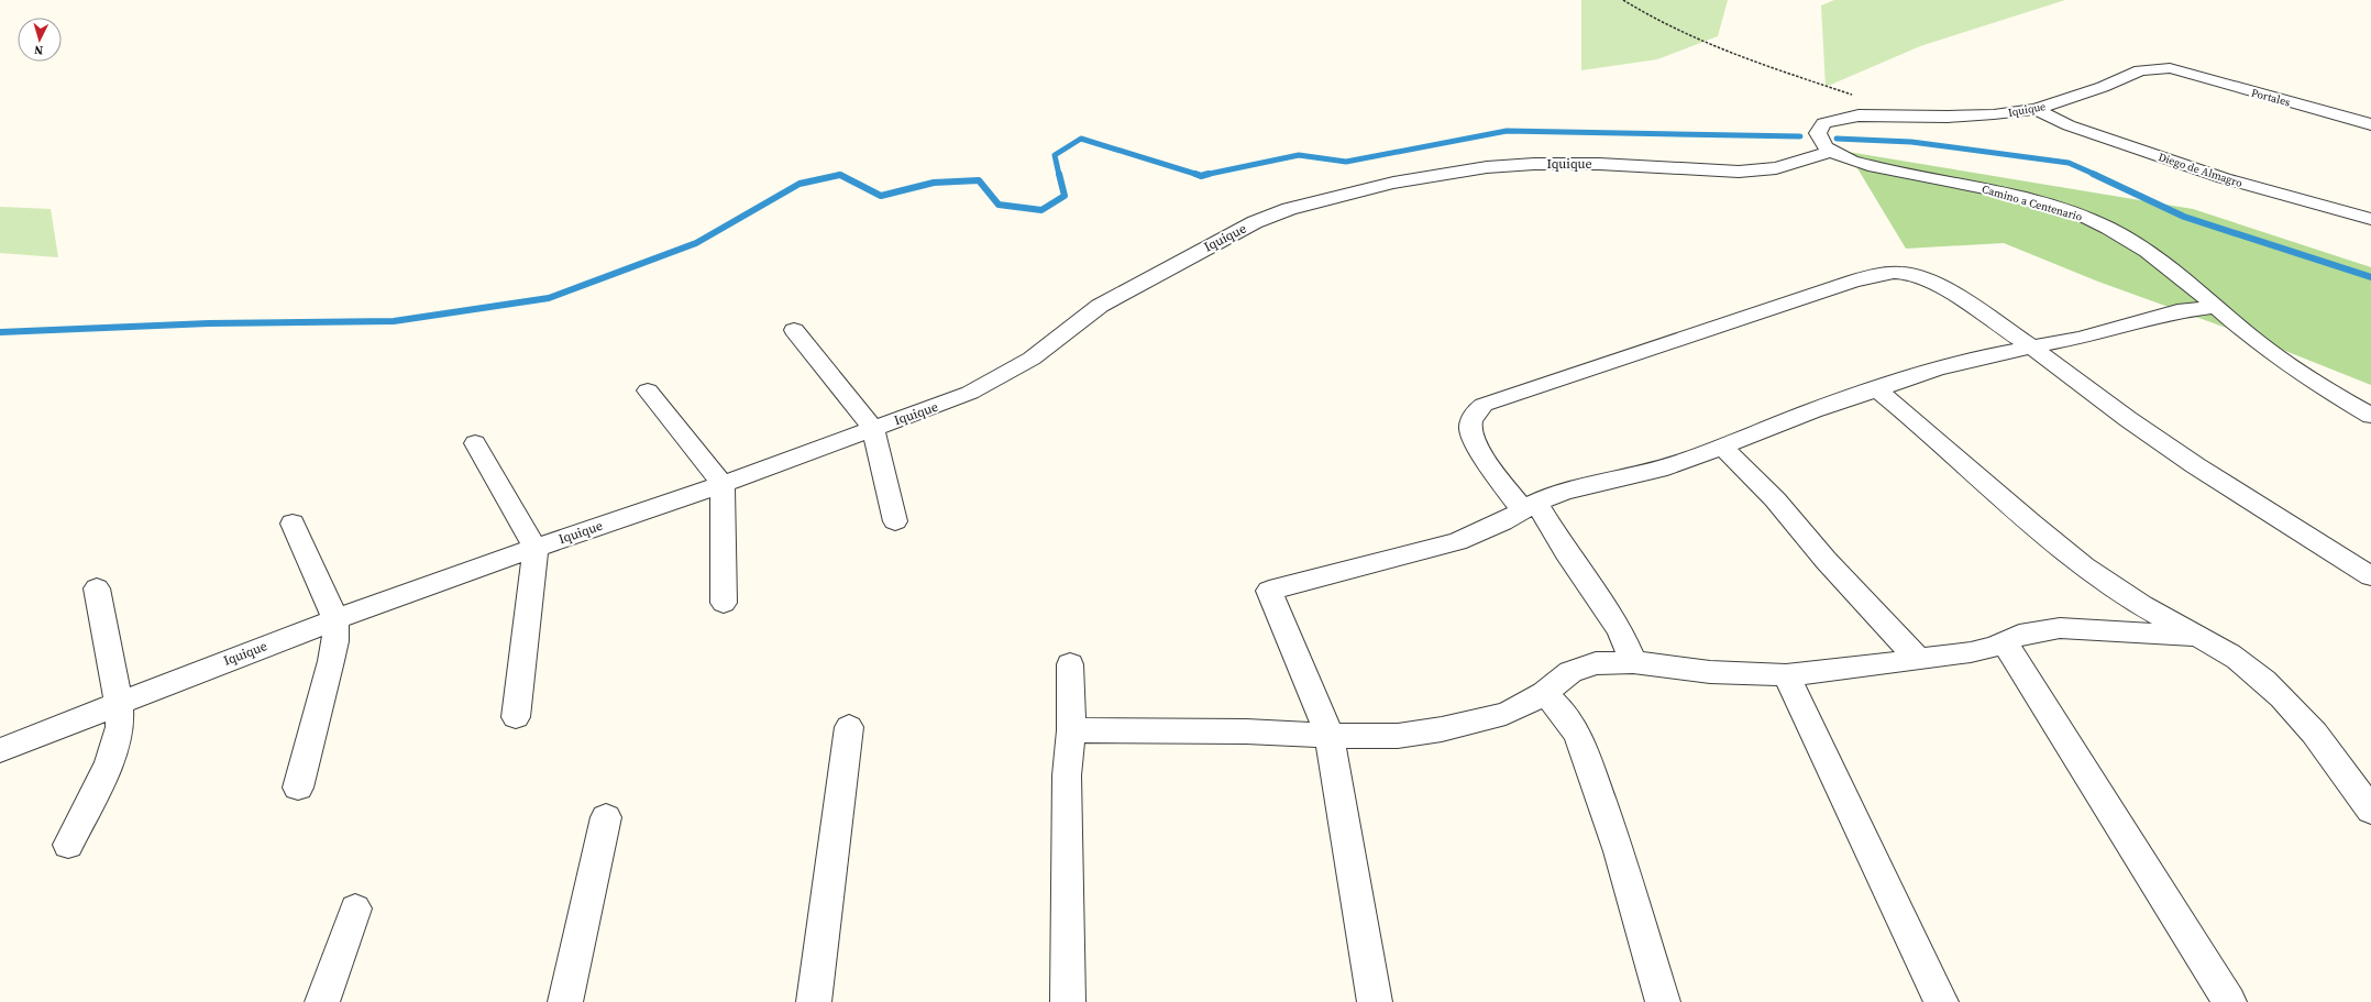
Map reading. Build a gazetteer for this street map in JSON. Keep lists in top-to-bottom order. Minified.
{"streets":{"street":["Portales","Iquique","Diego de Almagro","Camino a Centenario"]},"crossings":[["Portales","Iquique"],["Iquique","Diego de Almagro"],["Iquique","Camino a Centenario"]],"north":"bottom"}
